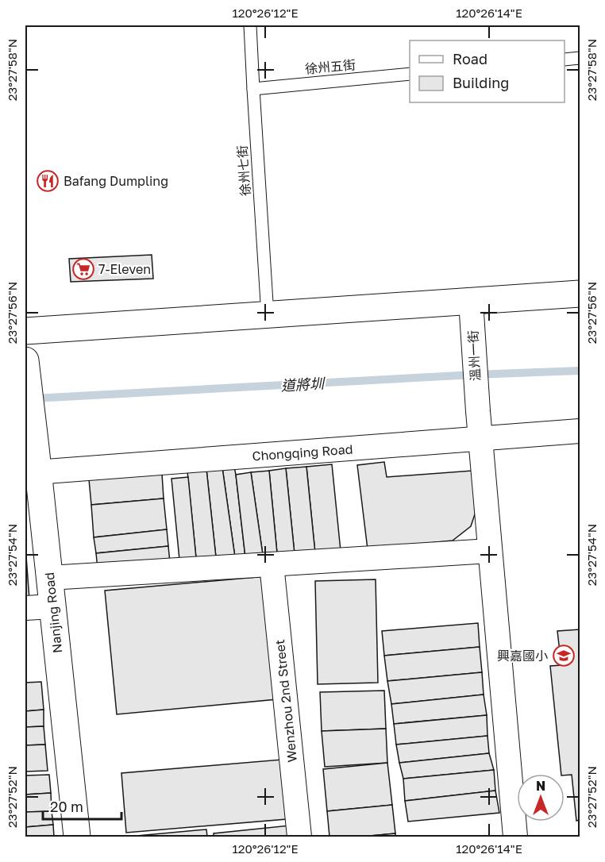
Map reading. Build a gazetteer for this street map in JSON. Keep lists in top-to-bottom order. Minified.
{"streets":{"street":["溫州一街","Chongqing Road","Nanjing Road","Wenzhou 2nd Street"],"lane":["徐州五街","徐州七街"]},"crossings":[["徐州五街","徐州七街"],["溫州一街","Chongqing Road"],["Chongqing Road","Nanjing Road"]],"water":["道將圳"],"places":{"restaurant":["Bafang Dumpling"],"supermarket":["7-Eleven"],"school or university":["興嘉國小"]},"legend":["Road","Building"],"scale_bar":"20 m","north":"top","coordinates":["120°26'12\"E","120°26'14\"E","23°27'58\"N","23°27'56\"N","23°27'54\"N","23°27'52\"N"]}
